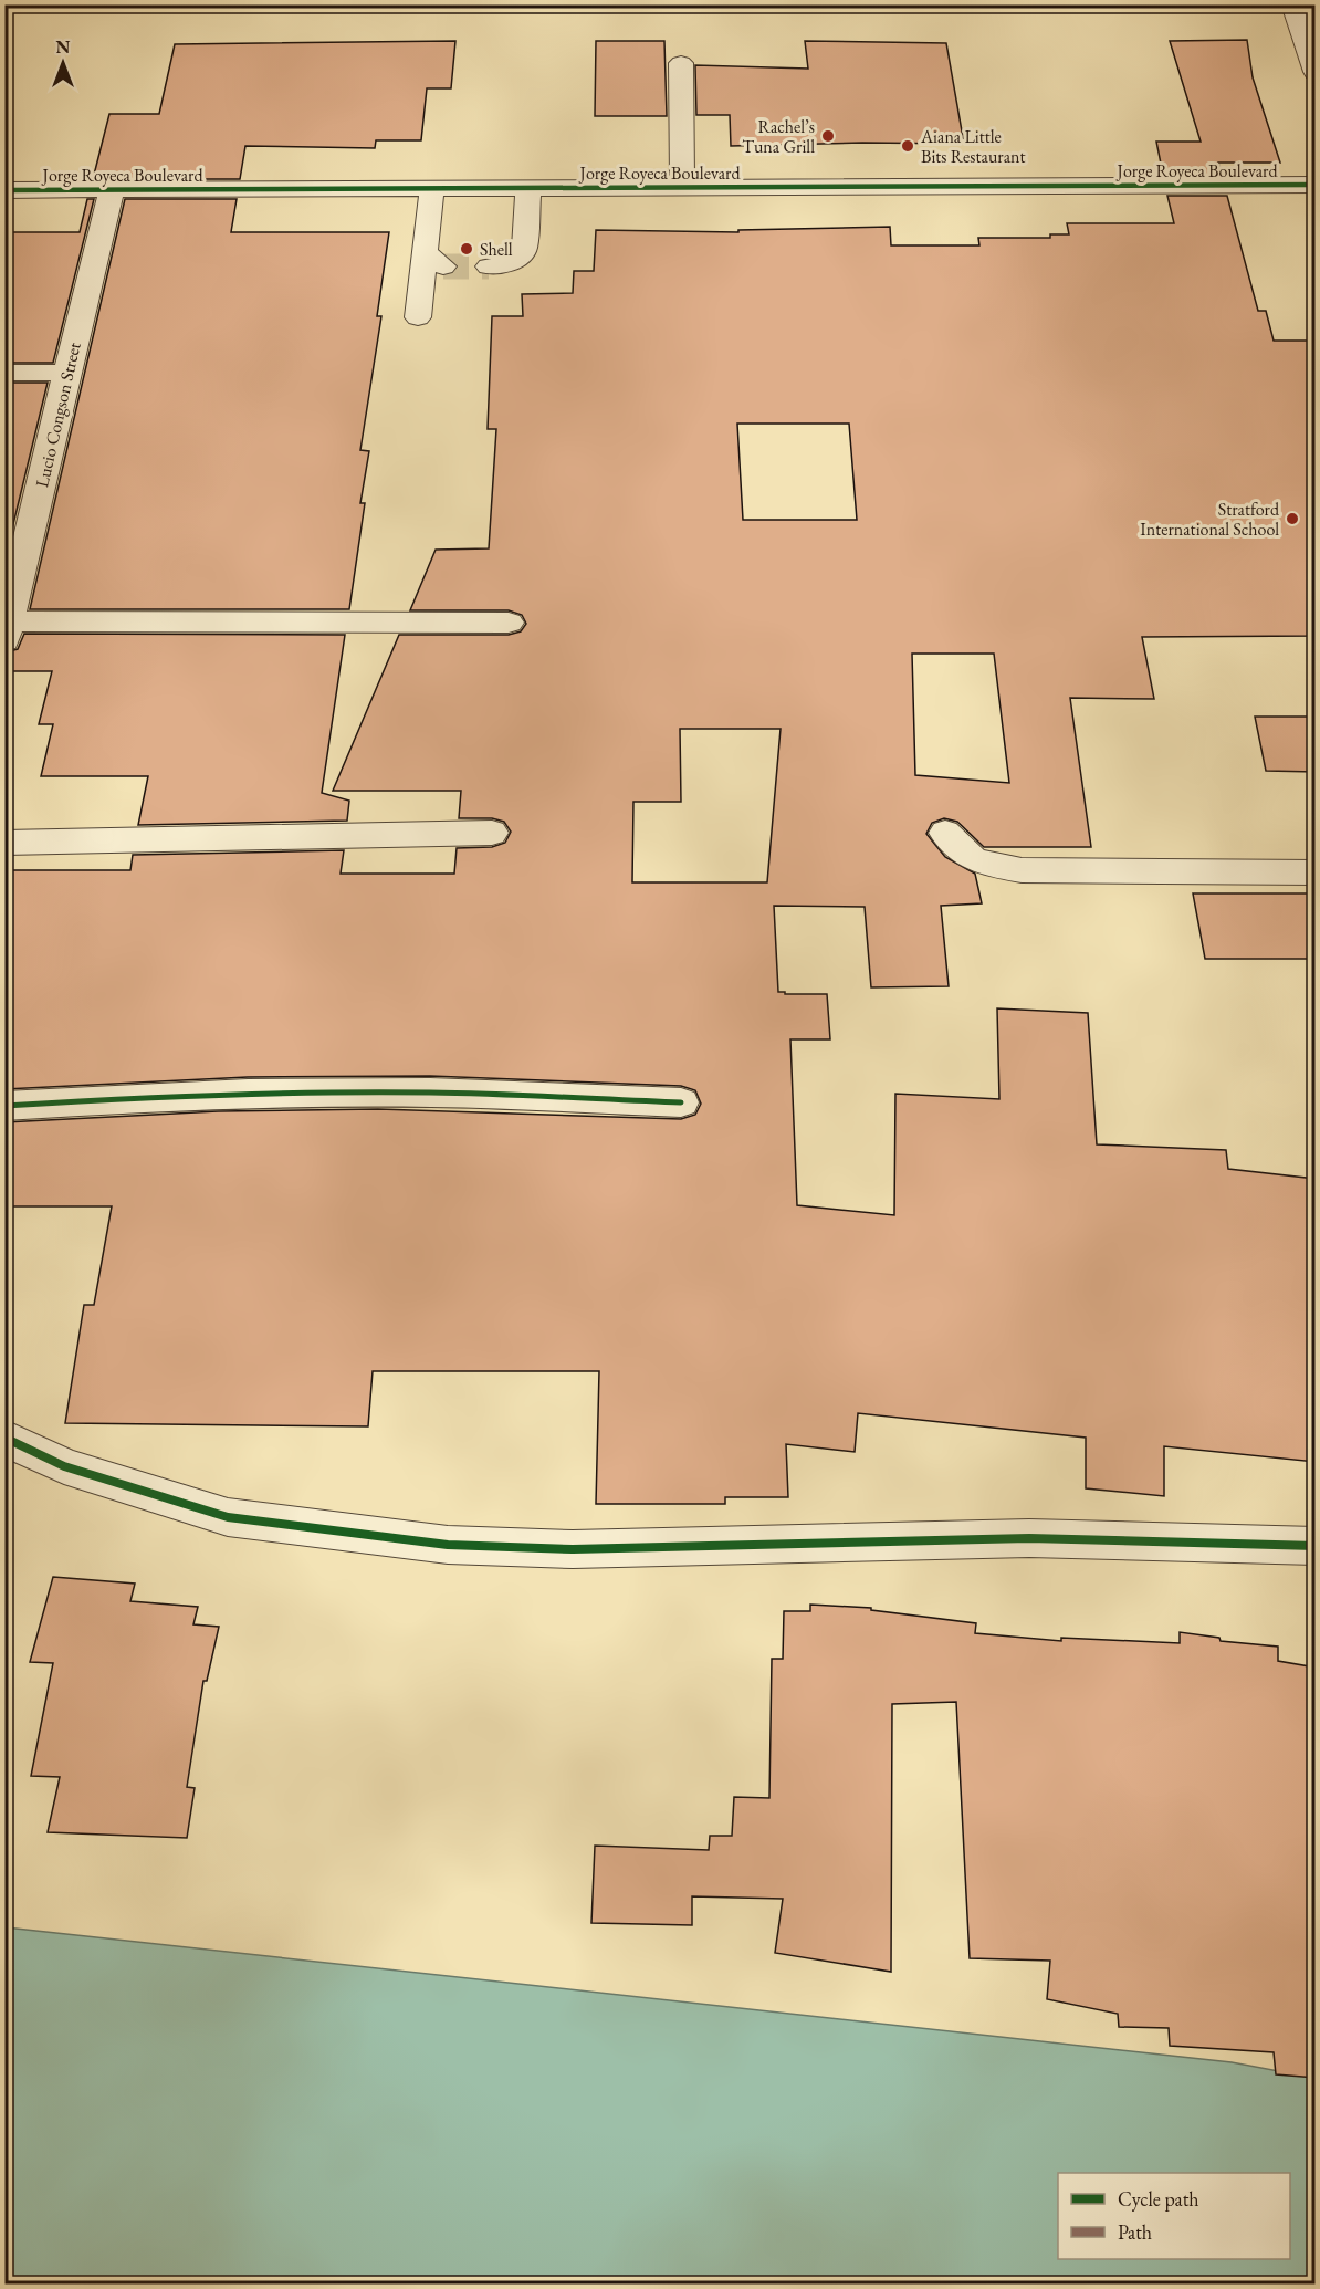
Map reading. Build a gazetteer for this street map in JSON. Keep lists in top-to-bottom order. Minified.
{"streets":{"street":["Jorge Royeca Boulevard","Lucio Congson Street"]},"crossings":[["Jorge Royeca Boulevard","Lucio Congson Street"]],"places":["Rachel’s Tuna Grill","Aiana Little Bits Restaurant","Shell","Stratford International School"],"legend":["Cycle path","Path"],"north":"top"}
